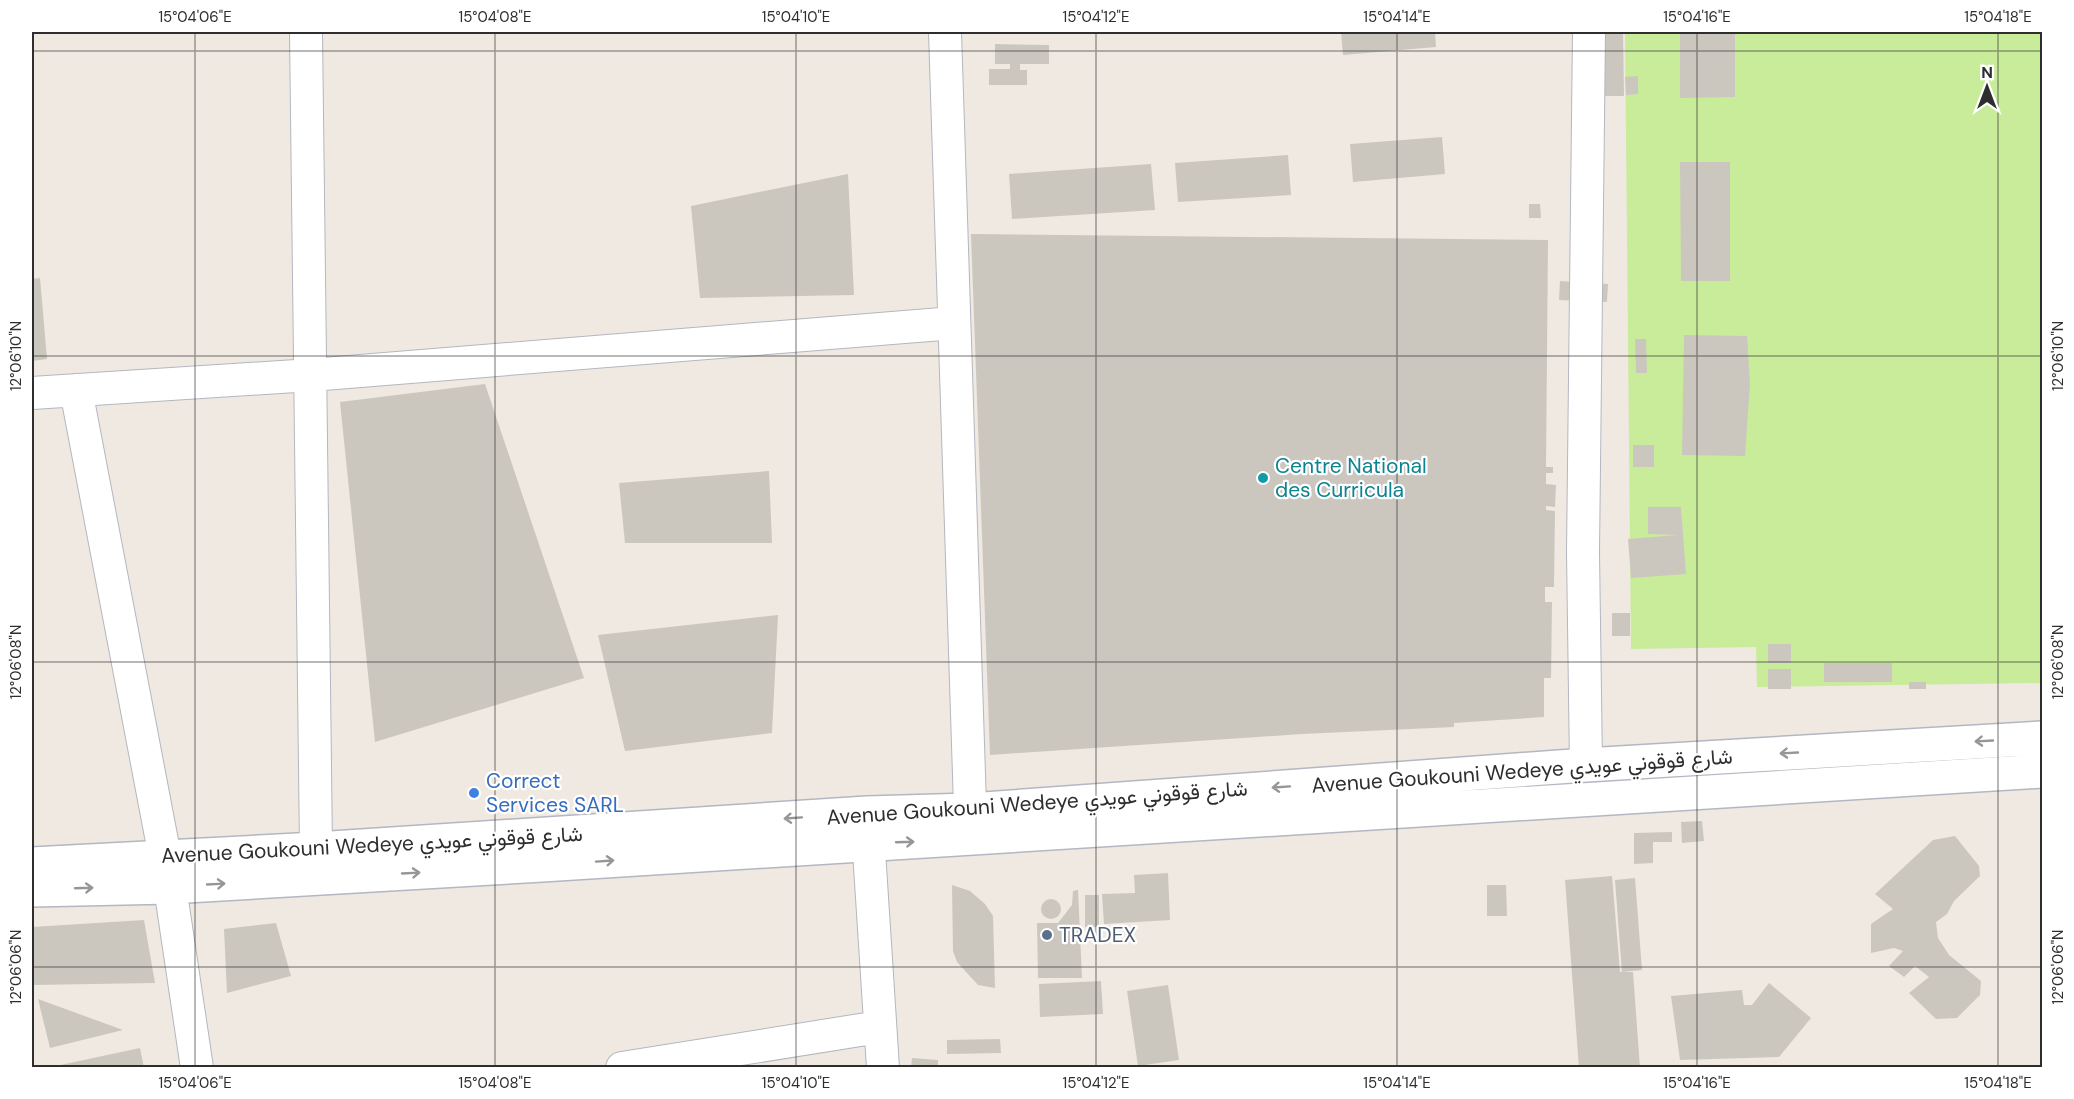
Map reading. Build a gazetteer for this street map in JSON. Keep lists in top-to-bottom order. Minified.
{"streets":{"street":["Avenue Goukouni Wedeye شارع قوقوني عويدي"]},"places":["Centre National des Curricula","Correct Services SARL","TRADEX"],"north":"top","coordinates":["15°04'06\"E","15°04'08\"E","15°04'10\"E","15°04'12\"E","15°04'14\"E","15°04'16\"E","15°04'18\"E","12°06'10\"N","12°06'08\"N","12°06'06\"N"]}
